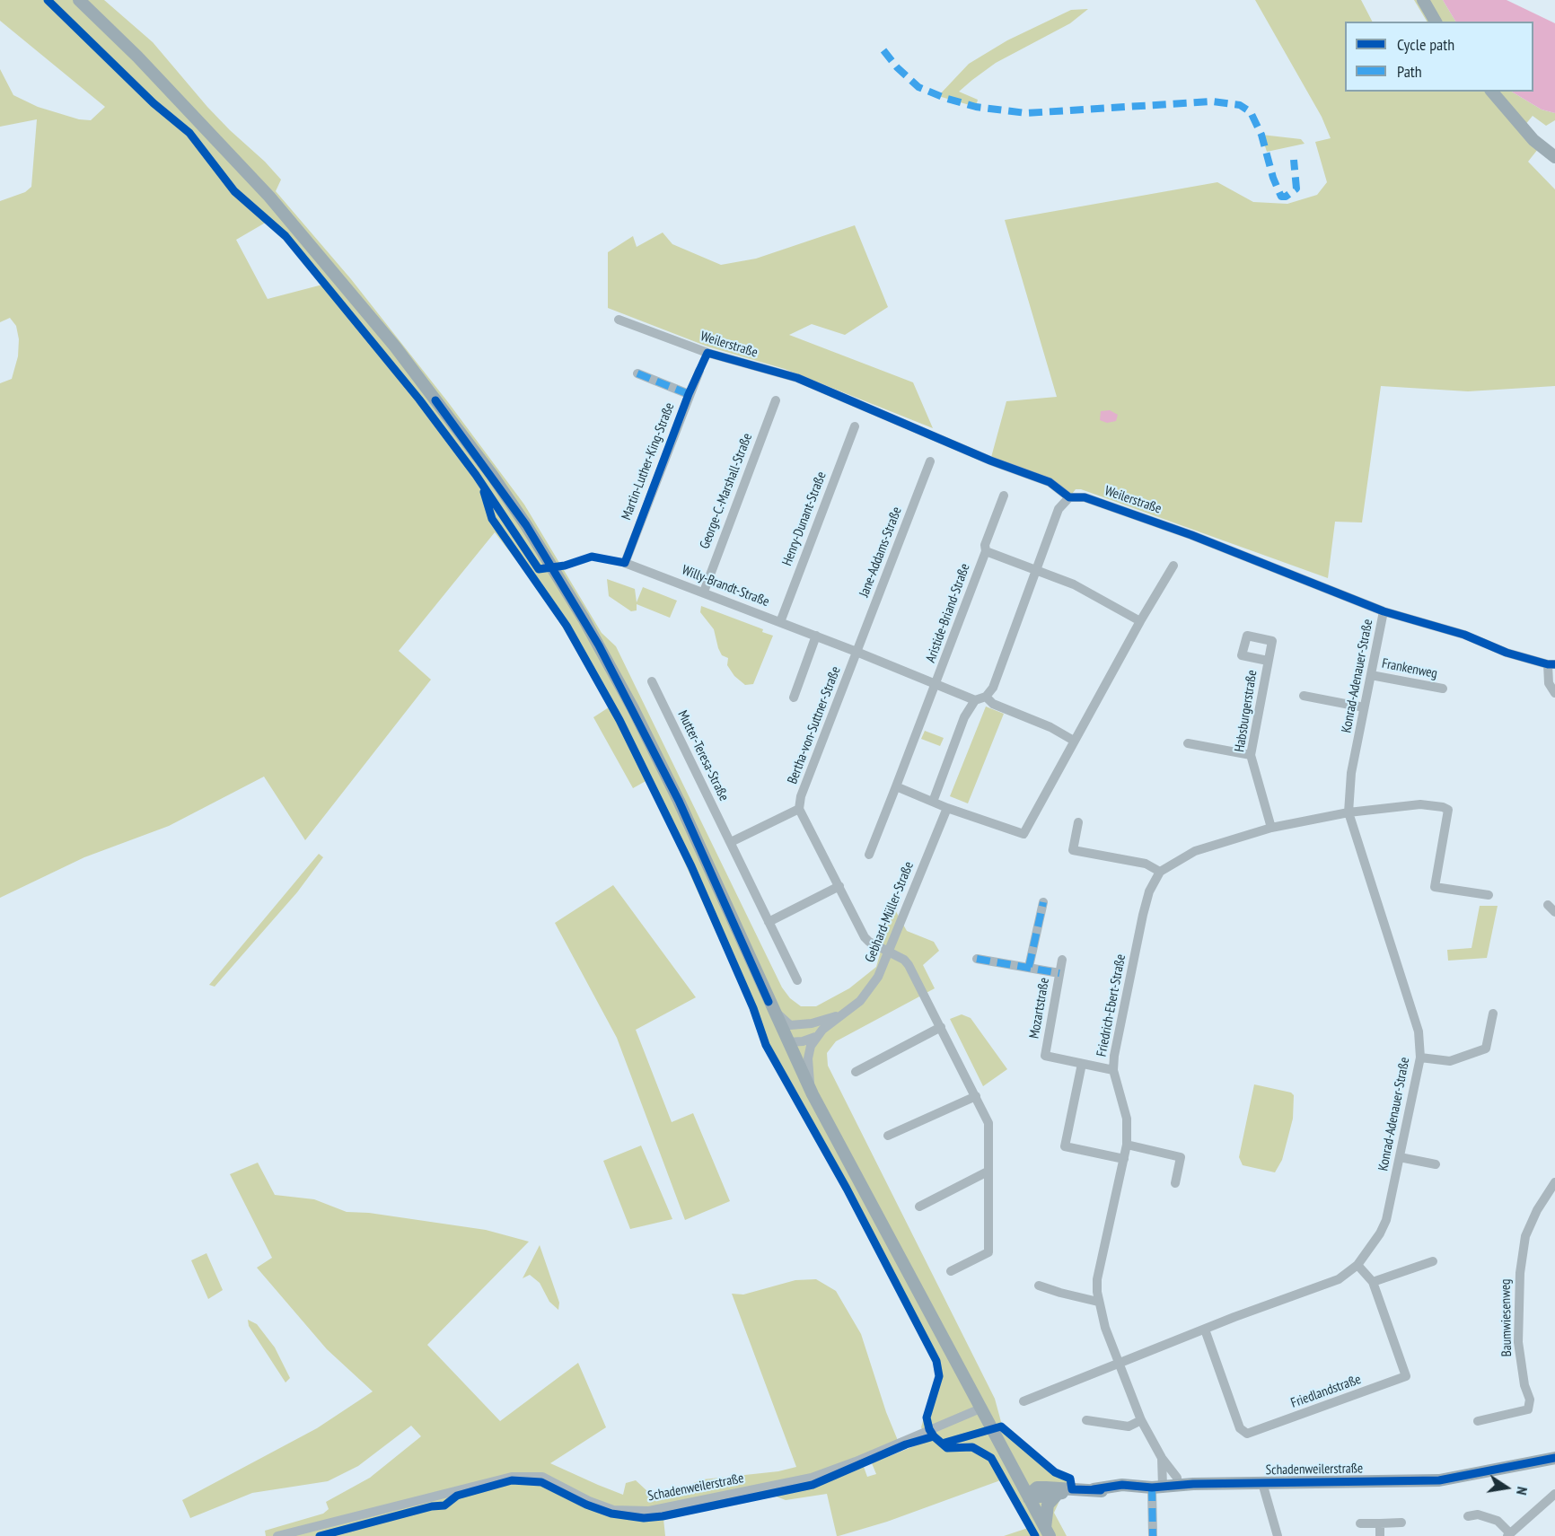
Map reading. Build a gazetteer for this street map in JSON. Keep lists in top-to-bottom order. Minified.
{"streets":{"main road":["Schadenweilerstraße"],"street":["Weilerstraße","Martin-Luther-King-Straße","George-C.-Marshall-Straße","Henry-Dunant-Straße","Jane-Addams-Straße","Willy-Brandt-Straße","Aristide-Briand-Straße","Frankenweg","Konrad-Adenauer-Straße","Habsburgerstraße","Bertha-von-Suttner-Straße","Mutter-Teresa-Straße","Gebhard-Müller-Straße","Friedrich-Ebert-Straße","Mozartstraße","Baumwiesenweg","Friedlandstraße"]},"crossings":[["Weilerstraße","Konrad-Adenauer-Straße"],["Martin-Luther-King-Straße","Willy-Brandt-Straße"],["George-C.-Marshall-Straße","Willy-Brandt-Straße"],["Henry-Dunant-Straße","Willy-Brandt-Straße"],["Jane-Addams-Straße","Willy-Brandt-Straße"],["Jane-Addams-Straße","Bertha-von-Suttner-Straße"],["Willy-Brandt-Straße","Aristide-Briand-Straße"],["Willy-Brandt-Straße","Bertha-von-Suttner-Straße"],["Frankenweg","Konrad-Adenauer-Straße"],["Konrad-Adenauer-Straße","Friedrich-Ebert-Straße"],["Konrad-Adenauer-Straße","Friedlandstraße"],["Friedrich-Ebert-Straße","Mozartstraße"],["Friedrich-Ebert-Straße","Schadenweilerstraße"]],"legend":["Cycle path","Path"],"north":"right"}
